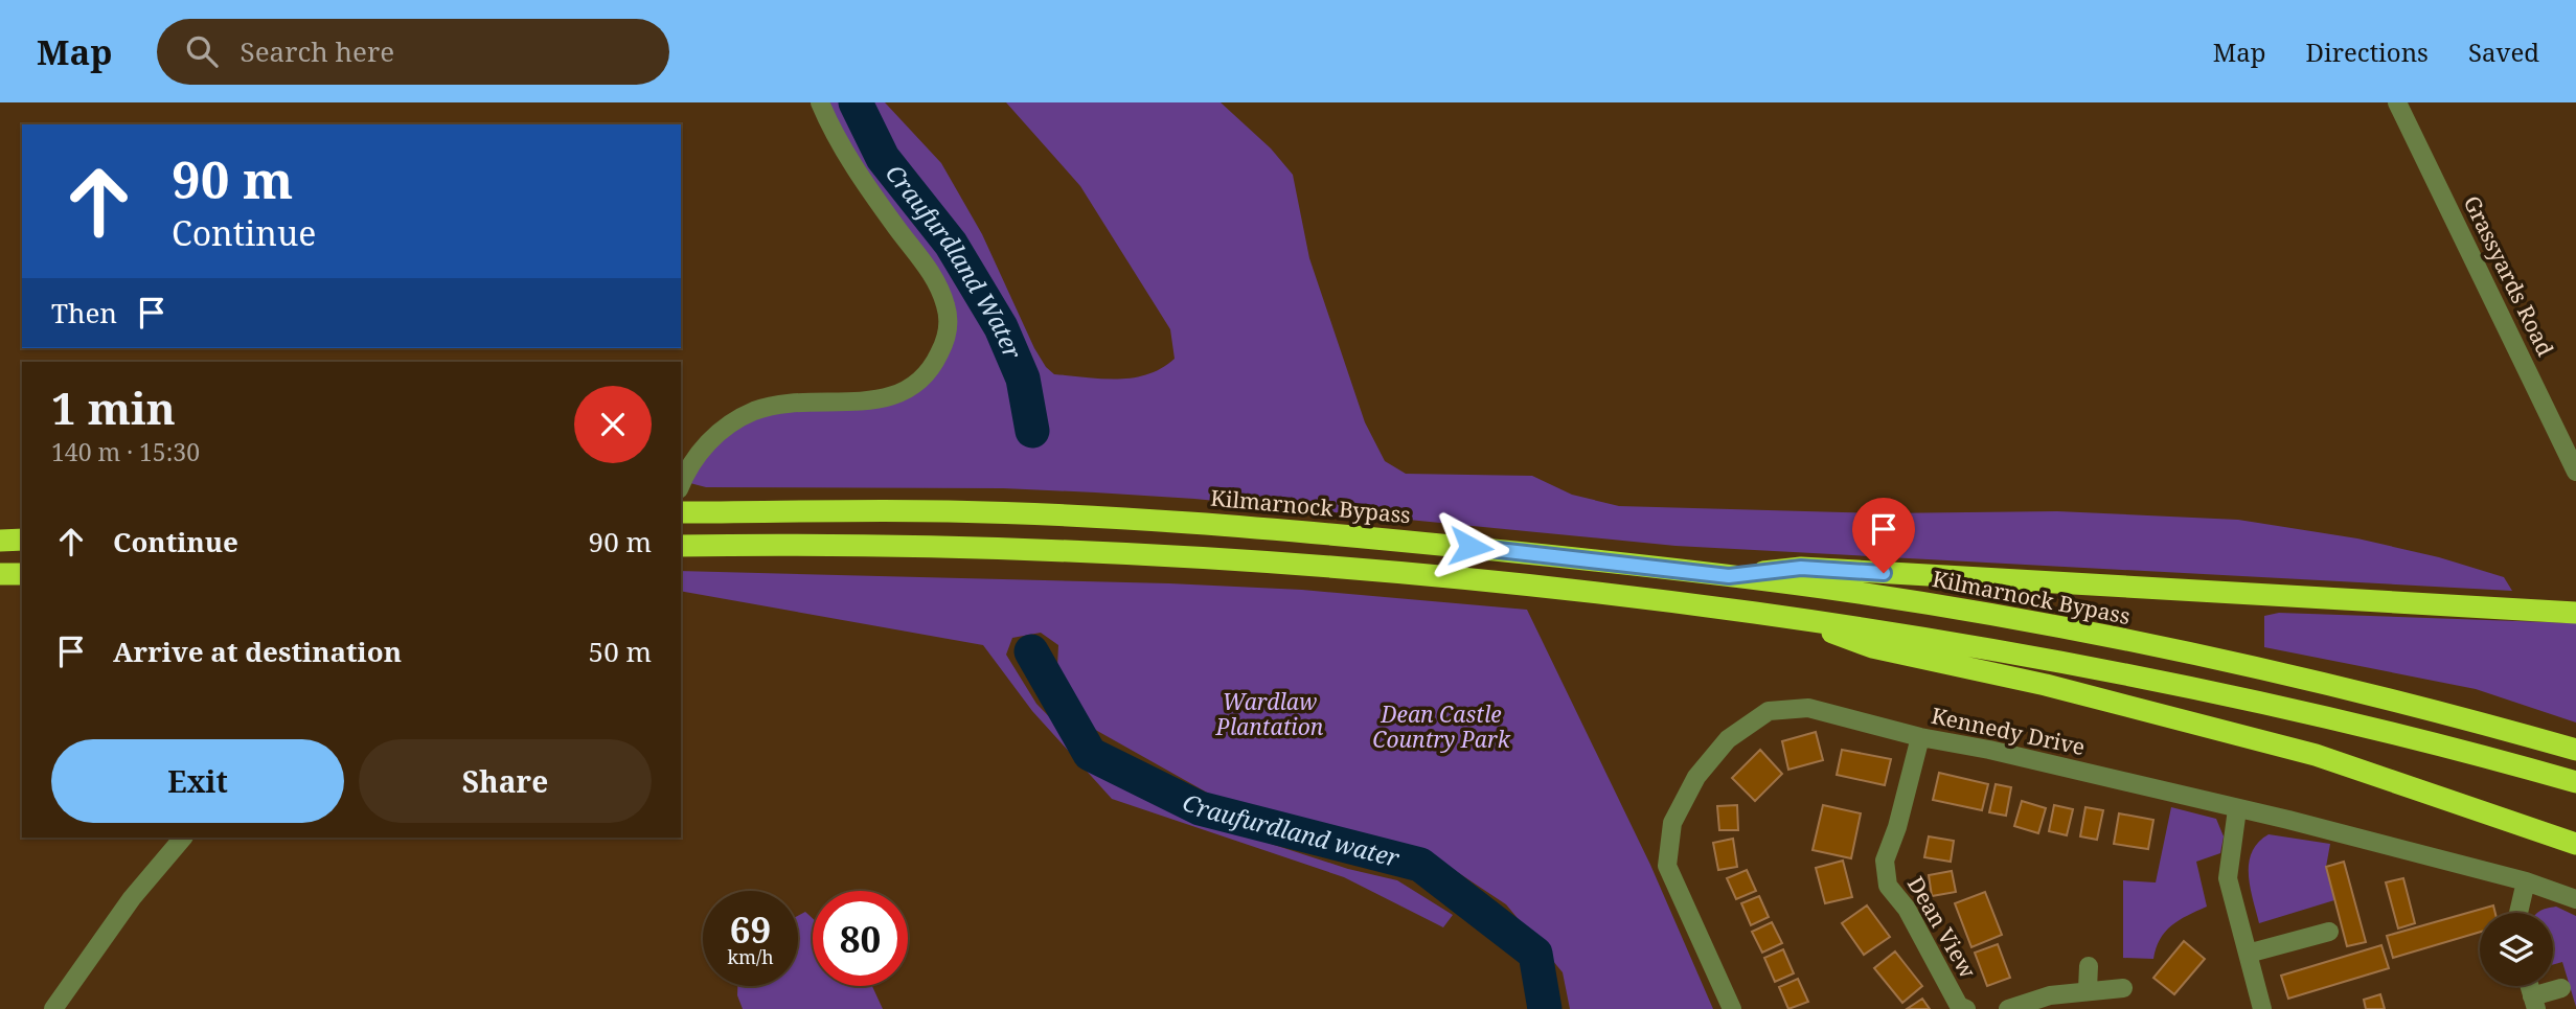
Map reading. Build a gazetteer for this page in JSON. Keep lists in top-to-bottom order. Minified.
{"streets":{"highway":["Kilmarnock Bypass"],"street":["Grassyards Road","Kennedy Drive","Dean View"]},"crossings":[["Kennedy Drive","Dean View"]],"water":["Craufurdland Water","Craufurdland water"],"parks":["Wardlaw Plantation","Dean Castle Country Park"],"page":{"header":"Map","search":"Search here","nav":["Map","Directions","Saved"],"turn":["90 m","Continue"],"then":"Then","heading":["1 min","140 m · 15:30"],"list":[{"name":"Continue","value":"90 m"},{"name":"Arrive at destination","value":"50 m"}],"buttons":["Exit","Share"],"speed":"69 km/h","limit":"80"}}
